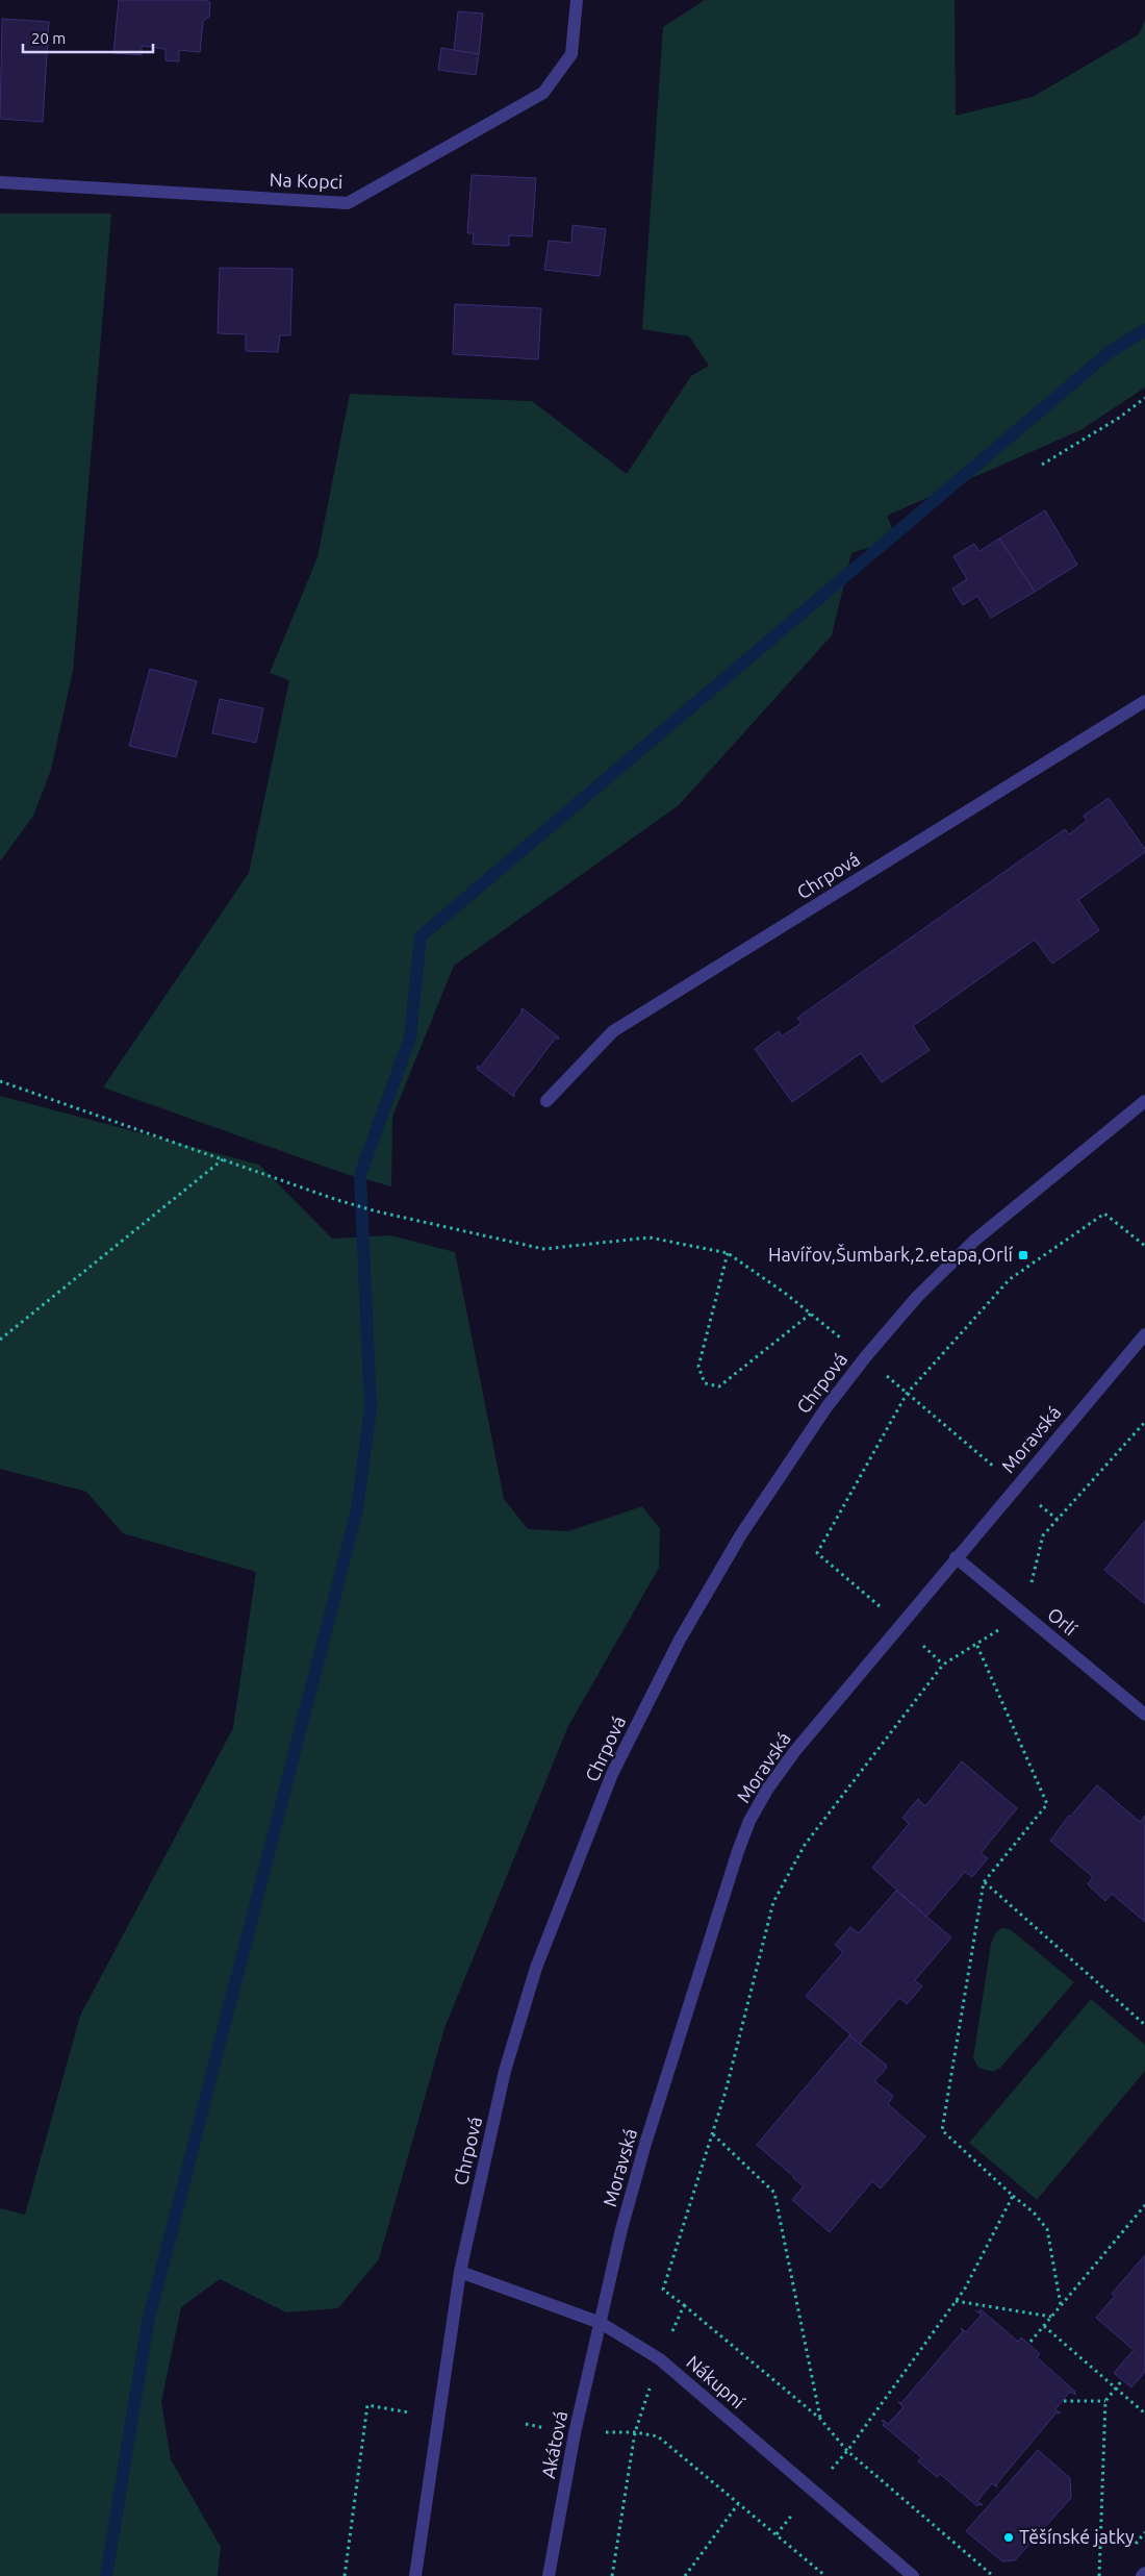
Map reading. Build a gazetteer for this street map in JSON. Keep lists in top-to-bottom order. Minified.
{"streets":{"street":["Na Kopci","Chrpová","Moravská","Orlí","Nákupní","Akátová"]},"crossings":[["Chrpová","Nákupní"],["Moravská","Orlí"],["Moravská","Nákupní"],["Moravská","Akátová"],["Nákupní","Akátová"]],"places":{"transit":["Havířov,Šumbark,2.etapa,Orlí"],"other":["Těšínské jatky"]},"scale_bar":"20 m"}
